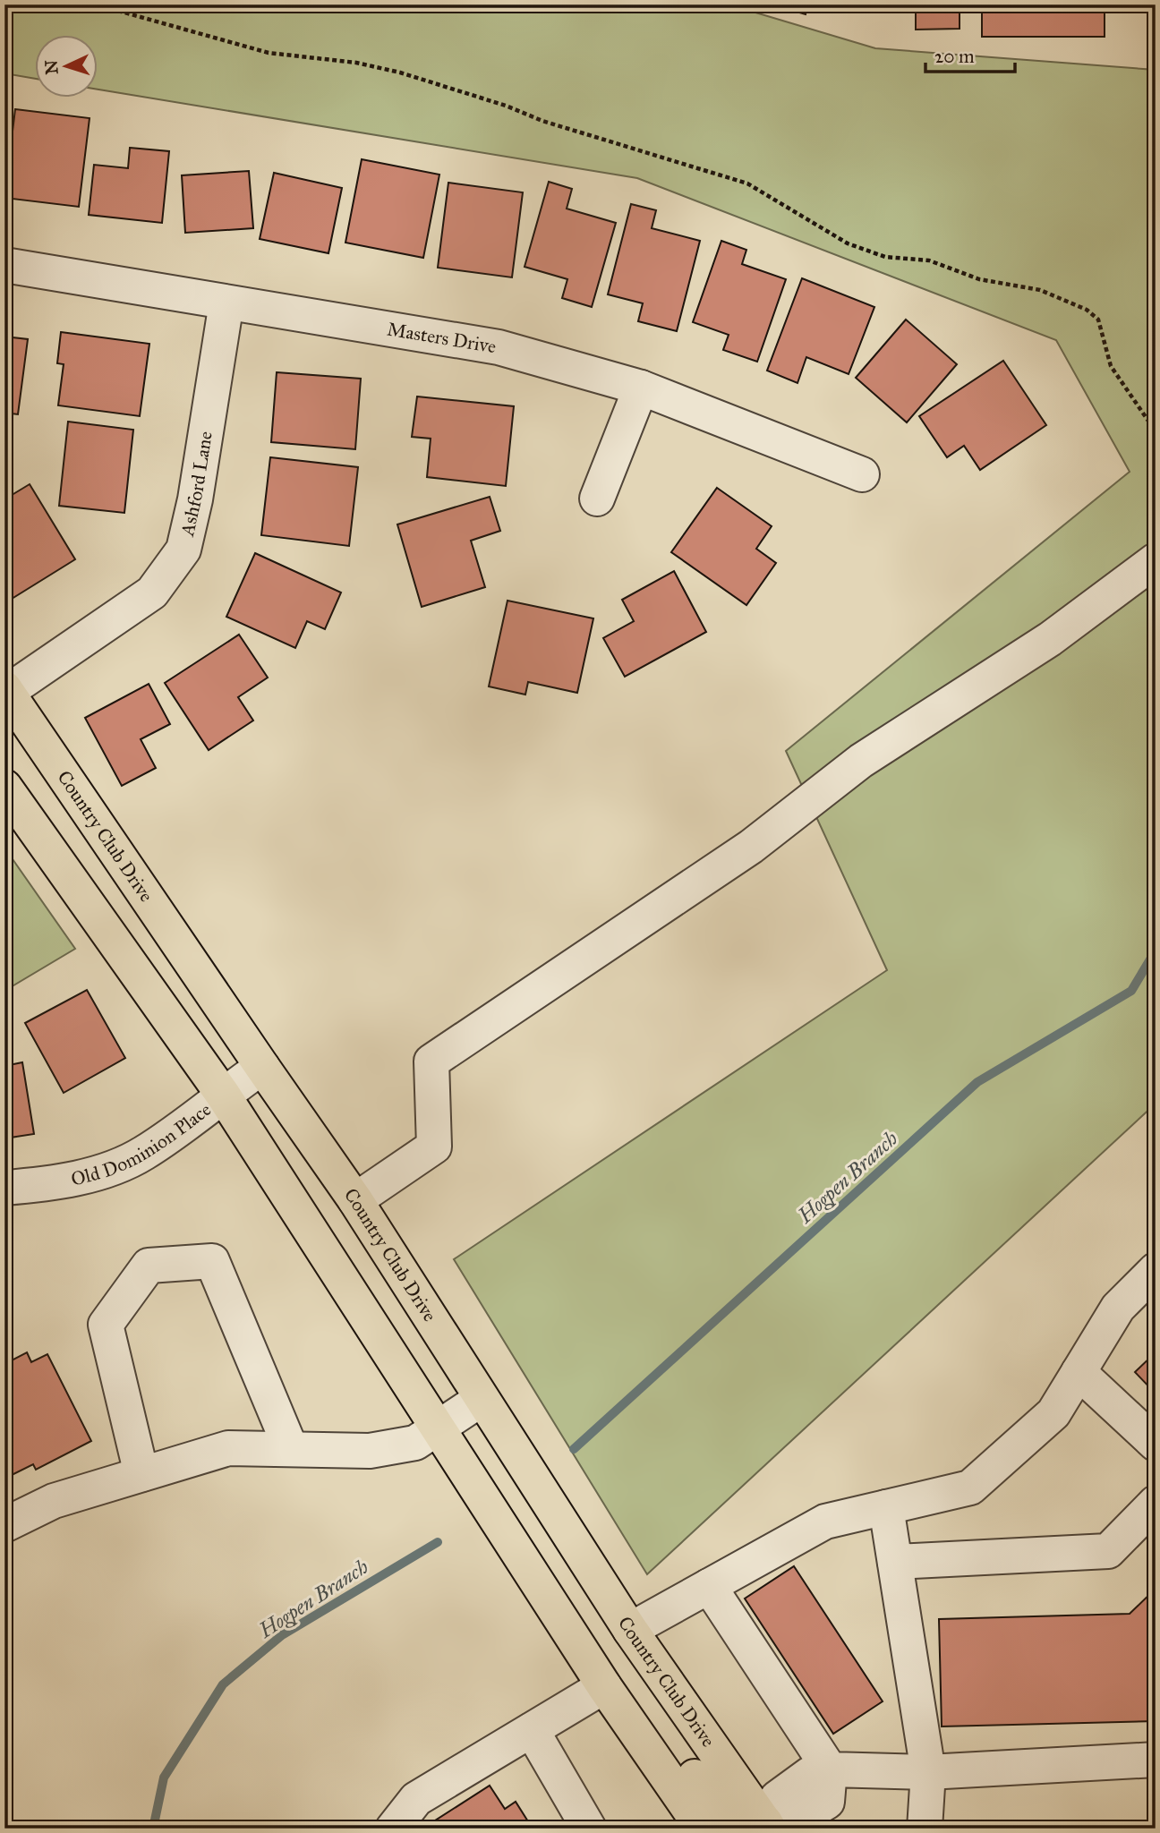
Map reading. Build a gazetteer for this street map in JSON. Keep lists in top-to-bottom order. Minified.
{"streets":{"main road":["Country Club Drive"],"street":["Masters Drive","Ashford Lane","Old Dominion Place"]},"crossings":[["Masters Drive","Ashford Lane"],["Ashford Lane","Country Club Drive"],["Country Club Drive","Old Dominion Place"]],"water":["Hogpen Branch"],"scale_bar":"20 m","north":"left"}
